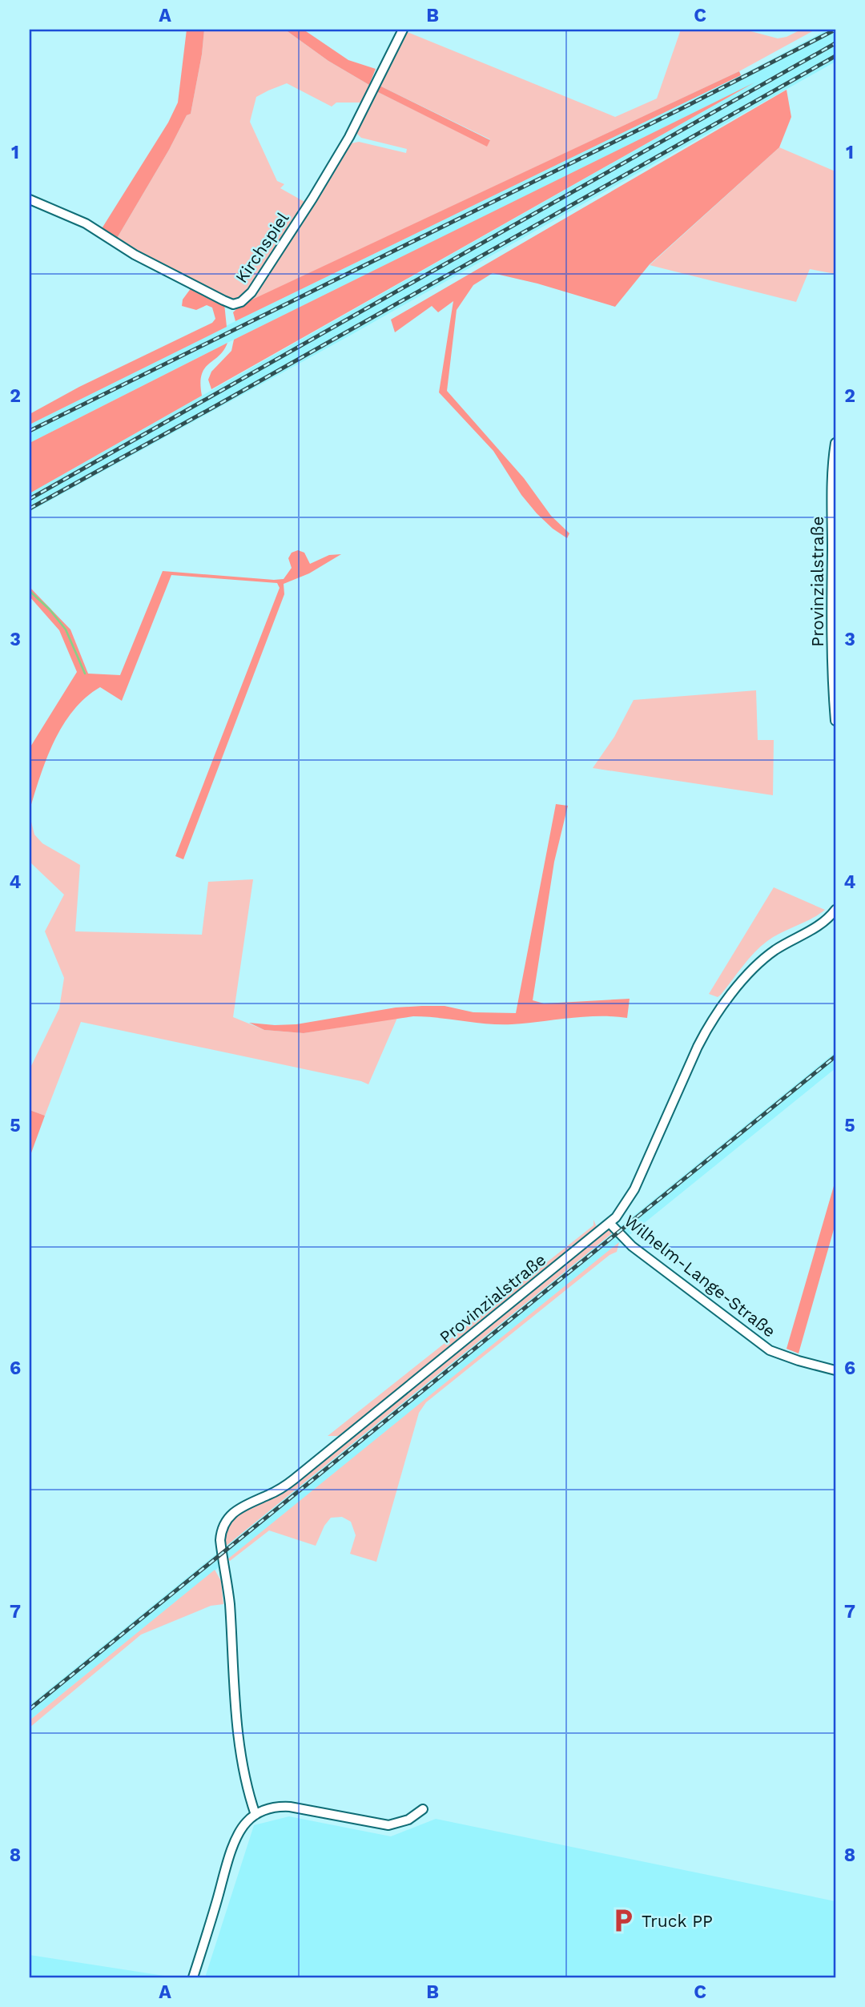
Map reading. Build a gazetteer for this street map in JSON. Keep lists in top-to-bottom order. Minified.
{"streets":{"street":["Kirchspiel","Provinzialstraße","Wilhelm-Lange-Straße"]},"crossings":[["Provinzialstraße","Wilhelm-Lange-Straße"]],"places":{"parking":["Truck PP"]},"grid":{"columns":["A","B","C"],"rows":["1","2","3","4","5","6","7","8"]}}
